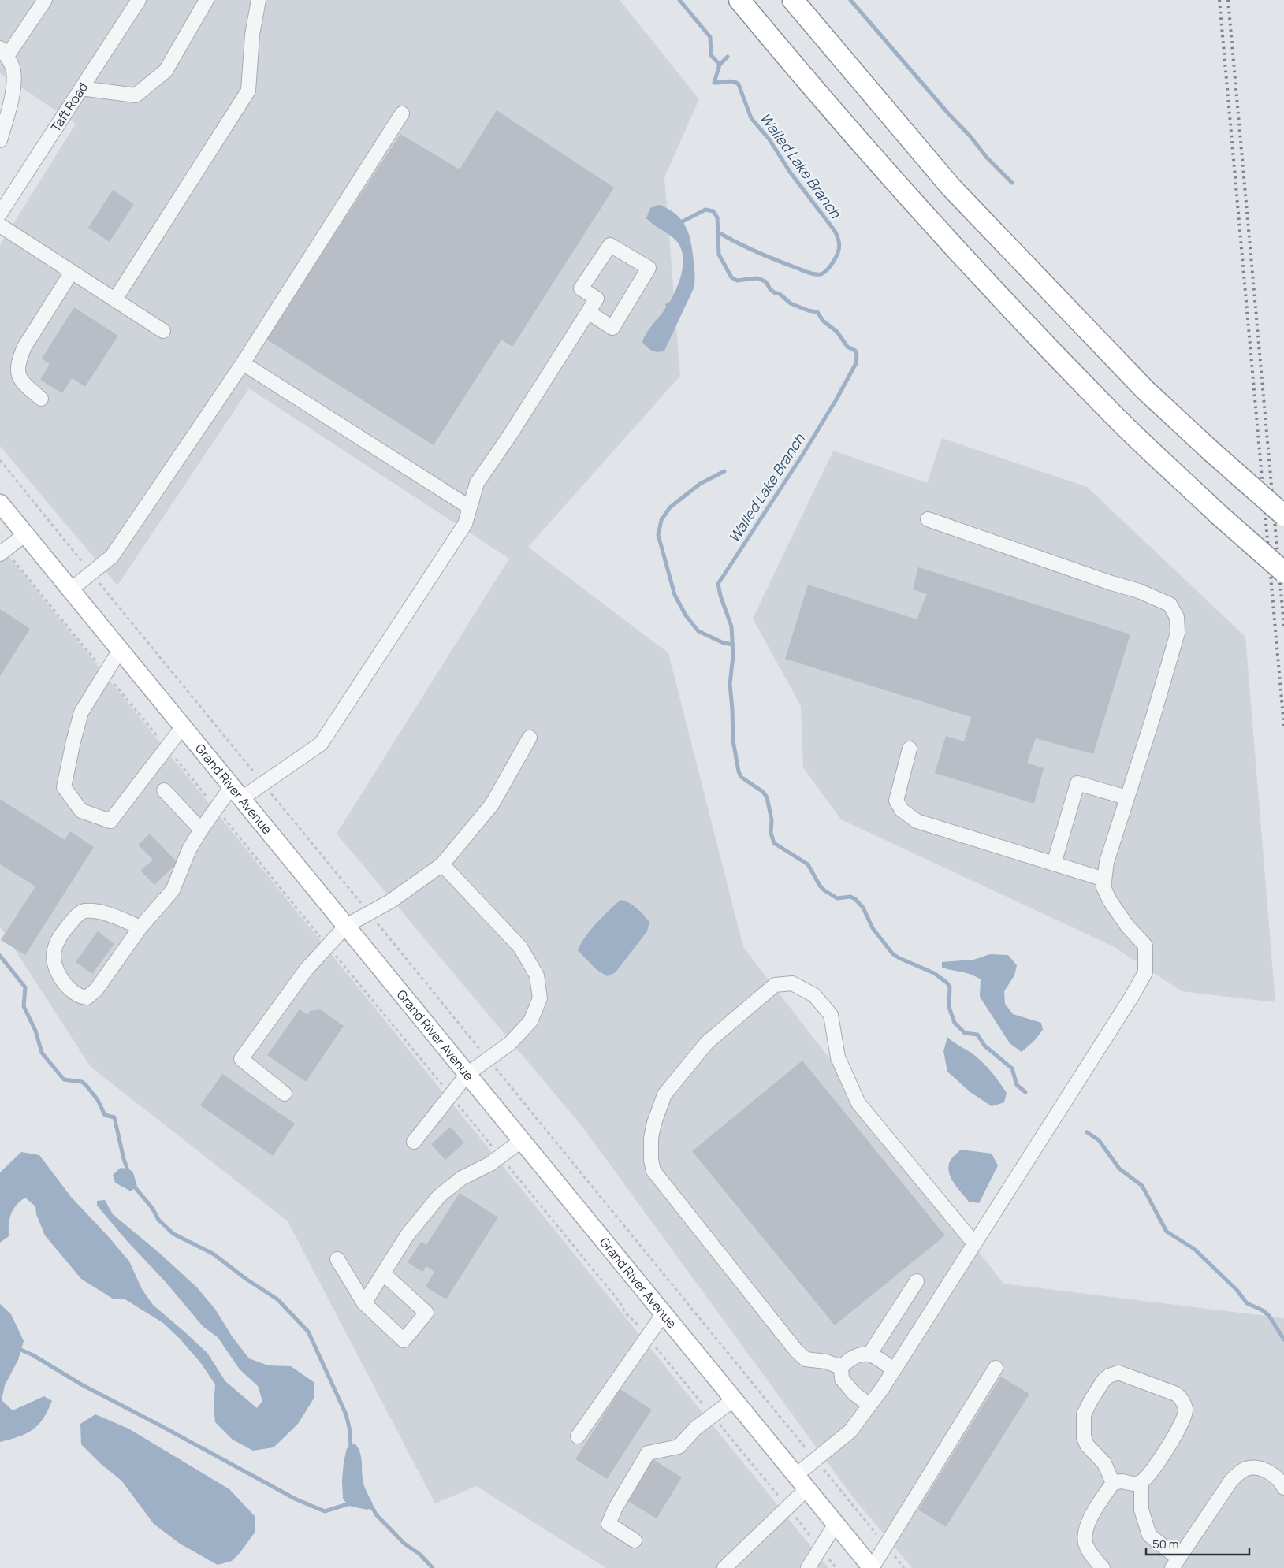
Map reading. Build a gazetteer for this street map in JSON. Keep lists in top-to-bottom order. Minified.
{"streets":{"main road":["Grand River Avenue"],"street":["Taft Road"]},"water":["Walled Lake Branch"],"scale_bar":"50 m"}
